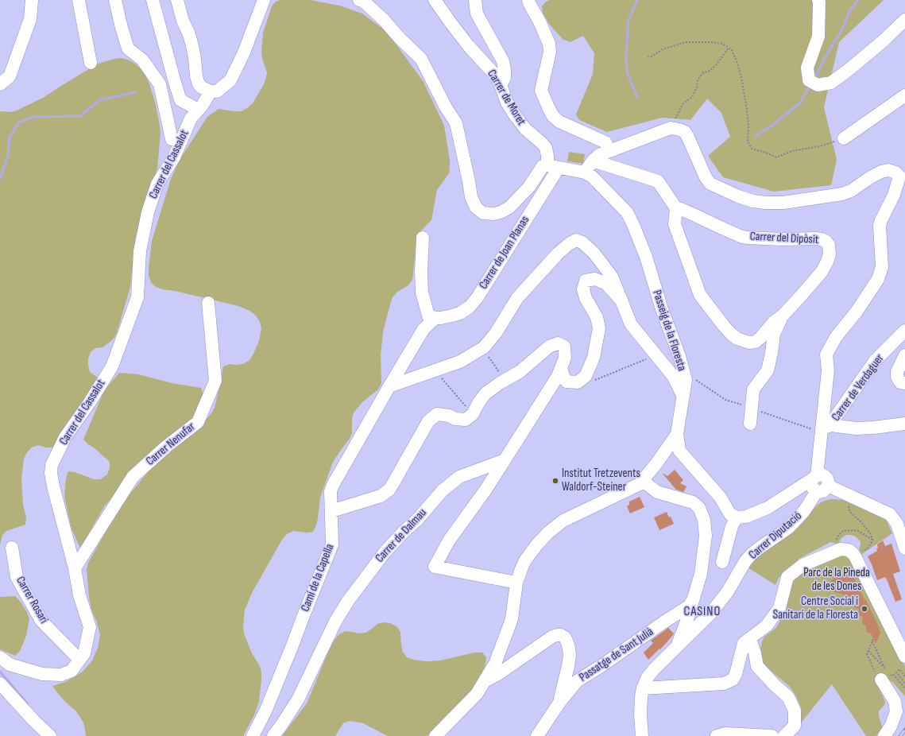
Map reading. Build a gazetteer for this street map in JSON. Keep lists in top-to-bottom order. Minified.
{"streets":{"street":["Carrer de Moret","Carrer del Cassalot","Carrer del Dipòsit","Carrer de Joan Planas","Passeig de la Floresta","Carrer de Verdaguer","Carrer Nenufar","Carrer de Dalmau","Carrer Diputació","Camí de la Capella","Carrer Rosari","Passatge de Sant Julià"]},"crossings":[["Carrer de Moret","Carrer de Joan Planas"],["Carrer del Cassalot","Carrer Nenufar"],["Carrer del Cassalot","Carrer Rosari"],["Carrer de Joan Planas","Camí de la Capella"]],"districts":["CASINO"],"parks":["Parc de la Pineda de les Dones"],"places":["Institut Tretzevents Waldorf-Steiner","Centre Social i Sanitari de la Floresta"]}
